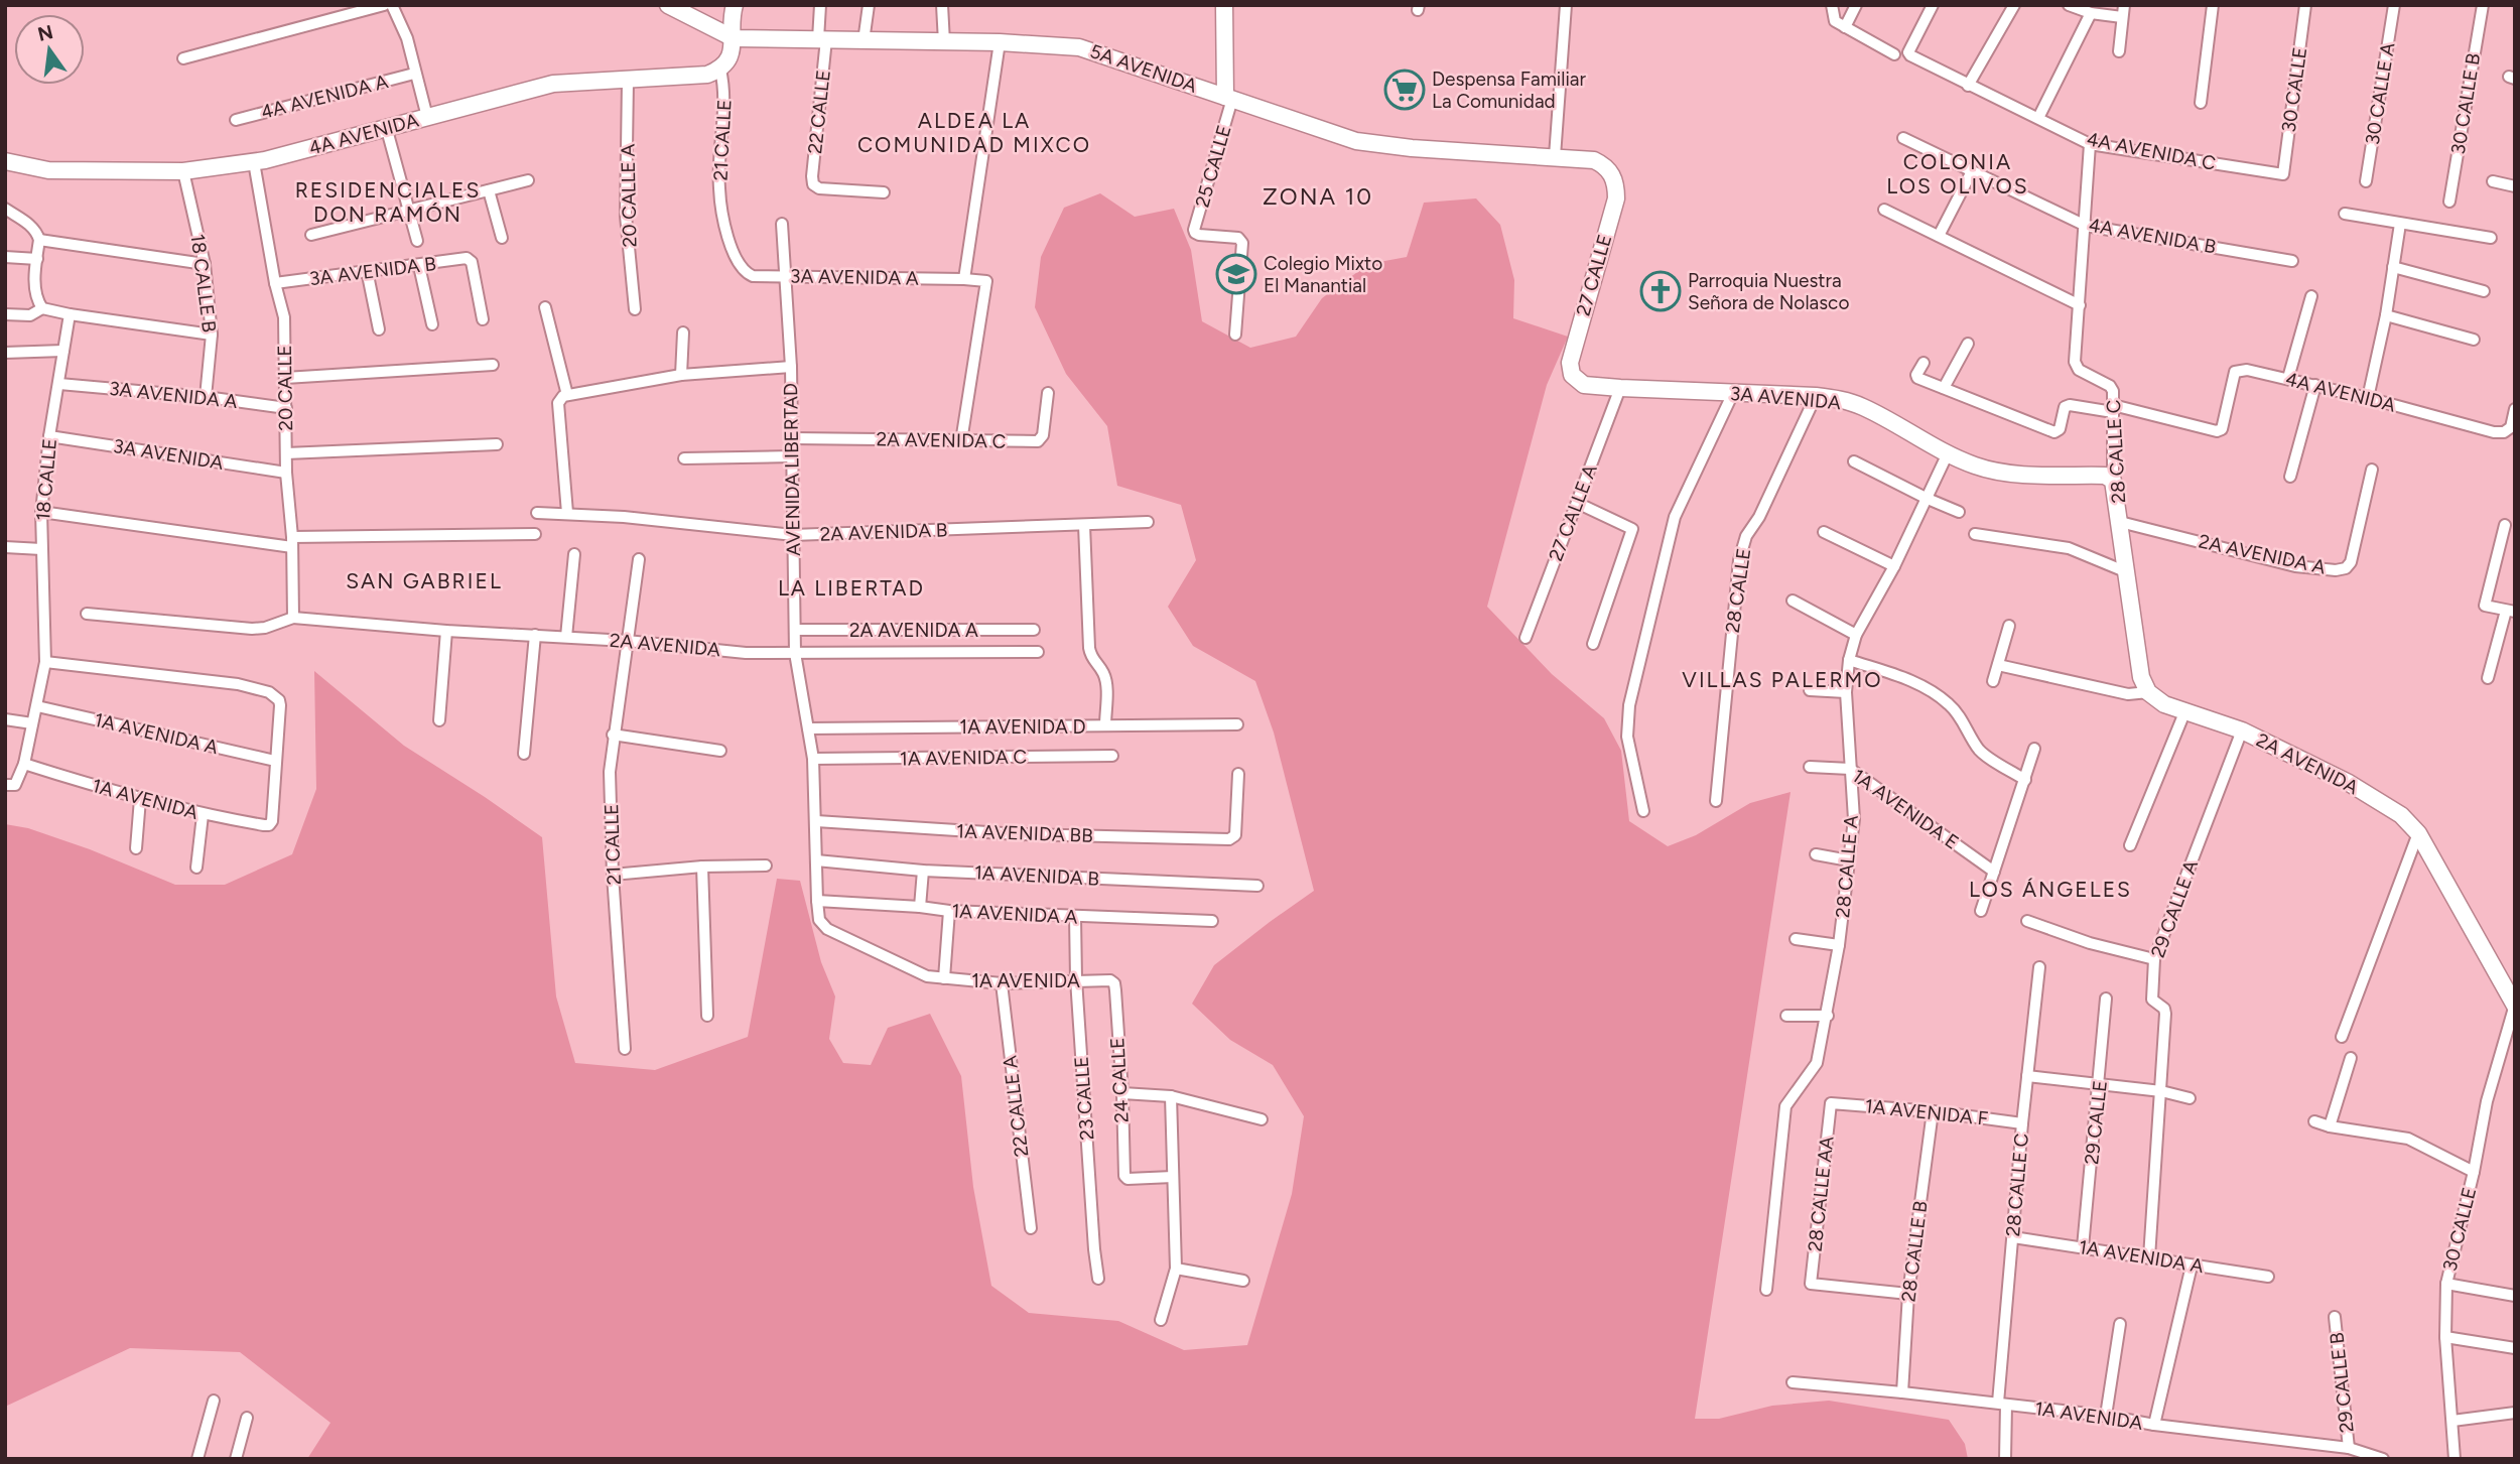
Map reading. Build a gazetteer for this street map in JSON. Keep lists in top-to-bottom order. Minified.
{"streets":{"street":["5A AVENIDA","30 CALLE","30 CALLE A","4A AVENIDA A","30 CALLE B","22 CALLE","4A AVENIDA","21 CALLE","4A AVENIDA C","25 CALLE","20 CALLE A","4A AVENIDA B","3A AVENIDA B","27 CALLE","3A AVENIDA A","18 CALLE B","20 CALLE","3A AVENIDA","2A AVENIDA C","28 CALLE C","AVENIDA LIBERTAD","18 CALLE","27 CALLE A","2A AVENIDA B","2A AVENIDA A","28 CALLE","2A AVENIDA","1A AVENIDA D","1A AVENIDA A","1A AVENIDA C","1A AVENIDA","1A AVENIDA E","1A AVENIDA BB","28 CALLE A","1A AVENIDA B","29 CALLE A","24 CALLE","23 CALLE","22 CALLE A","1A AVENIDA F","29 CALLE","28 CALLE AA","28 CALLE B","29 CALLE B"]},"crossings":[["5A AVENIDA","22 CALLE"],["5A AVENIDA","21 CALLE"],["5A AVENIDA","25 CALLE"],["5A AVENIDA","27 CALLE"],["30 CALLE","4A AVENIDA C"],["30 CALLE","2A AVENIDA"],["4A AVENIDA","21 CALLE"],["4A AVENIDA","20 CALLE A"],["4A AVENIDA","18 CALLE B"],["4A AVENIDA","20 CALLE"],["4A AVENIDA","28 CALLE C"],["21 CALLE","3A AVENIDA A"],["21 CALLE","2A AVENIDA"],["4A AVENIDA C","28 CALLE C"],["4A AVENIDA B","28 CALLE C"],["3A AVENIDA B","20 CALLE"],["27 CALLE","3A AVENIDA"],["3A AVENIDA A","18 CALLE B"],["3A AVENIDA A","20 CALLE"],["3A AVENIDA A","AVENIDA LIBERTAD"],["3A AVENIDA A","18 CALLE"],["20 CALLE","3A AVENIDA"],["20 CALLE","2A AVENIDA"],["3A AVENIDA","28 CALLE C"],["3A AVENIDA","18 CALLE"],["3A AVENIDA","27 CALLE A"],["3A AVENIDA","28 CALLE"],["3A AVENIDA","28 CALLE A"],["2A AVENIDA C","AVENIDA LIBERTAD"],["28 CALLE C","2A AVENIDA A"],["28 CALLE C","2A AVENIDA"],["28 CALLE C","1A AVENIDA A"],["28 CALLE C","1A AVENIDA"],["28 CALLE C","1A AVENIDA F"],["AVENIDA LIBERTAD","2A AVENIDA B"],["AVENIDA LIBERTAD","2A AVENIDA A"],["AVENIDA LIBERTAD","2A AVENIDA"],["AVENIDA LIBERTAD","1A AVENIDA D"],["AVENIDA LIBERTAD","1A AVENIDA A"],["AVENIDA LIBERTAD","1A AVENIDA C"],["AVENIDA LIBERTAD","1A AVENIDA"],["AVENIDA LIBERTAD","1A AVENIDA BB"],["AVENIDA LIBERTAD","1A AVENIDA B"],["18 CALLE","1A AVENIDA A"],["18 CALLE","1A AVENIDA"],["2A AVENIDA","29 CALLE A"],["1A AVENIDA A","1A AVENIDA"],["1A AVENIDA A","29 CALLE A"],["1A AVENIDA A","23 CALLE"],["1A AVENIDA A","29 CALLE"],["1A AVENIDA","24 CALLE"],["1A AVENIDA","23 CALLE"],["1A AVENIDA","22 CALLE A"],["1A AVENIDA","28 CALLE B"],["1A AVENIDA","29 CALLE B"],["1A AVENIDA E","28 CALLE A"],["1A AVENIDA F","28 CALLE AA"],["1A AVENIDA F","28 CALLE B"],["28 CALLE AA","28 CALLE B"]],"districts":["ALDEA LA COMUNIDAD MIXCO","COLONIA LOS OLIVOS","RESIDENCIALES DON RAMÓN","ZONA 10","SAN GABRIEL","LA LIBERTAD","VILLAS PALERMO","LOS ÁNGELES"],"places":{"supermarket":["Despensa Familiar La Comunidad"],"school or university":["Colegio Mixto El Manantial"],"church":["Parroquia Nuestra Señora de Nolasco"]},"north":"top"}
